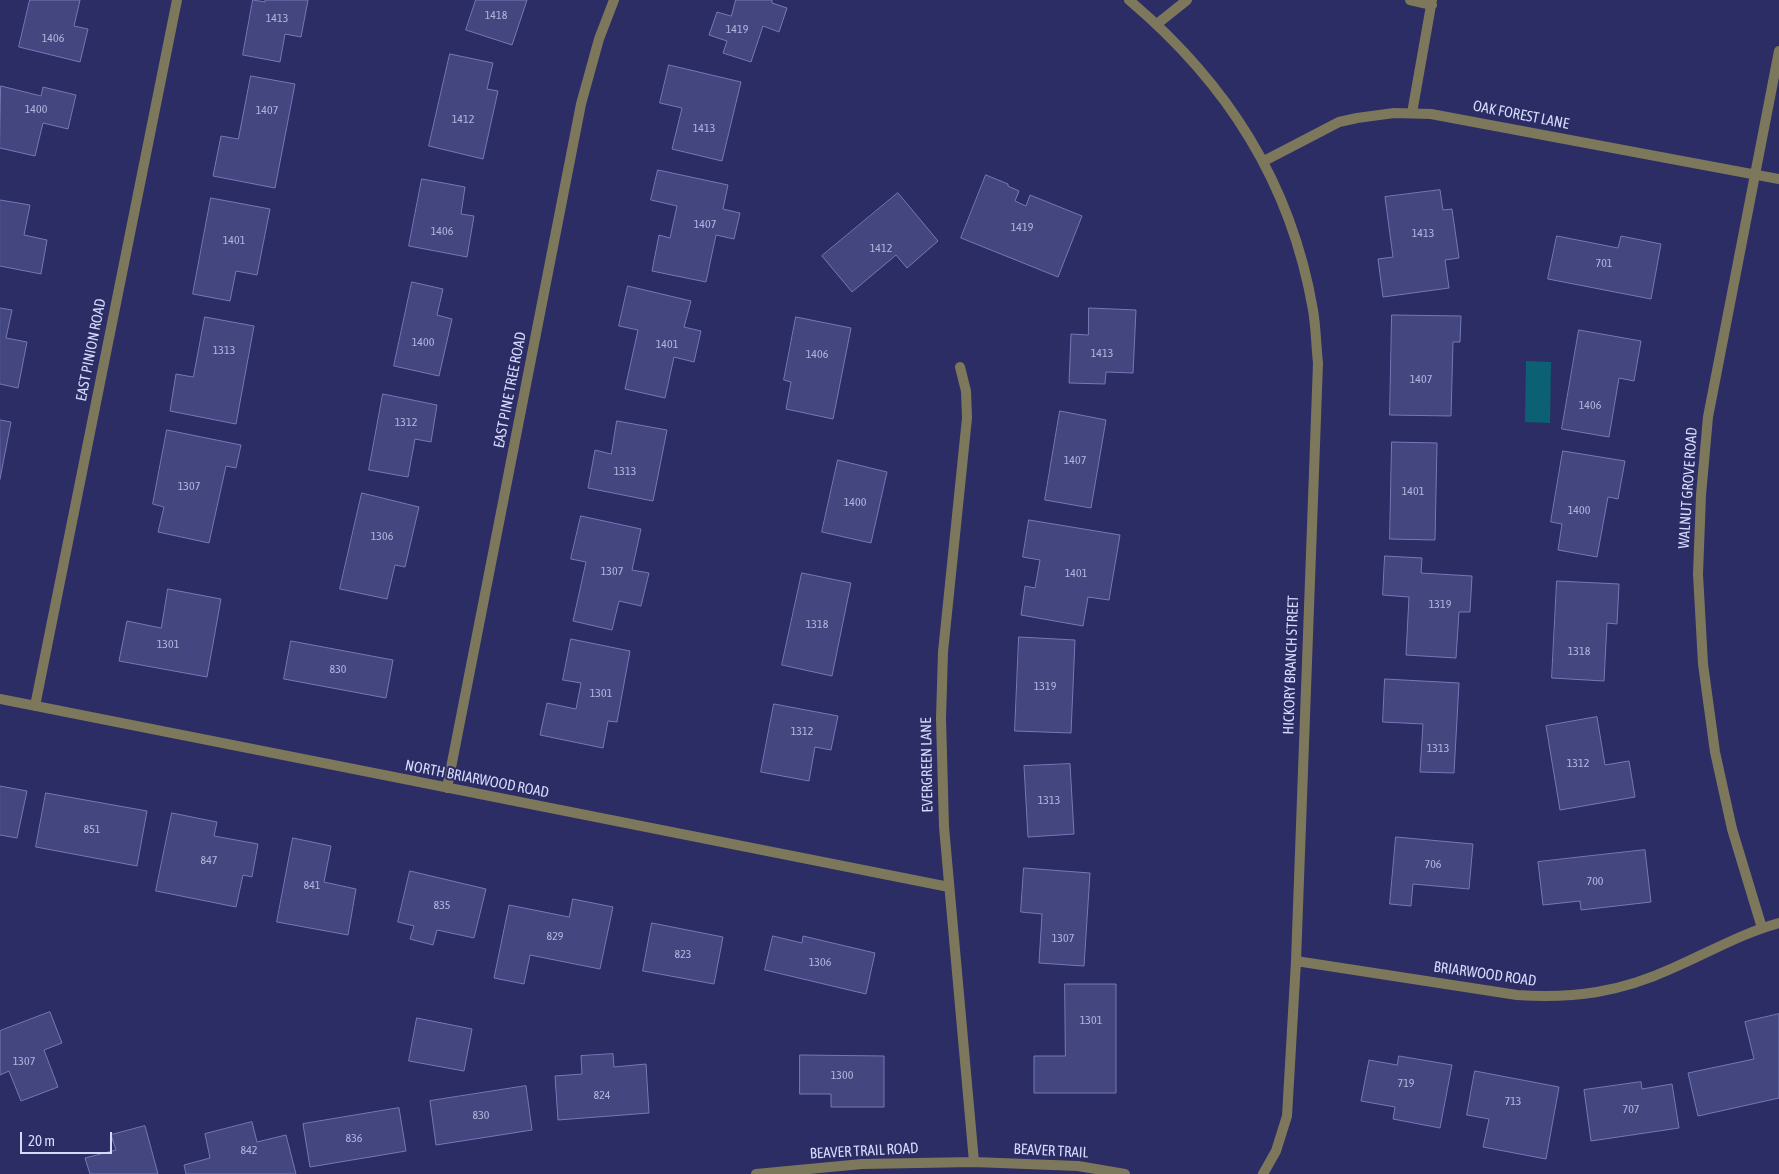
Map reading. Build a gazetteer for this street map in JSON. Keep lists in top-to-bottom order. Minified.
{"streets":{"street":["OAK FOREST LANE","EAST PINION ROAD","EAST PINE TREE ROAD","WALNUT GROVE ROAD","HICKORY BRANCH STREET","EVERGREEN LANE","NORTH BRIARWOOD ROAD","BRIARWOOD ROAD","BEAVER TRAIL ROAD","BEAVER TRAIL"]},"crossings":[["OAK FOREST LANE","WALNUT GROVE ROAD"],["OAK FOREST LANE","HICKORY BRANCH STREET"],["EAST PINION ROAD","NORTH BRIARWOOD ROAD"],["EAST PINE TREE ROAD","NORTH BRIARWOOD ROAD"],["WALNUT GROVE ROAD","BRIARWOOD ROAD"],["HICKORY BRANCH STREET","BRIARWOOD ROAD"],["EVERGREEN LANE","NORTH BRIARWOOD ROAD"],["EVERGREEN LANE","BEAVER TRAIL ROAD"],["EVERGREEN LANE","BEAVER TRAIL"],["BEAVER TRAIL ROAD","BEAVER TRAIL"]],"house_numbers":["1418","1413","1419","1406","1400","1407","1412","1413","1407","1419","1406","1413","1401","1412","701","1400","1401","1313","1413","1406","1407","1406","1312","1407","1313","1307","1401","1400","1400","1306","1307","1401","1319","1318","1301","1318","830","1319","1301","1312","1313","1312","1313","851","847","706","700","841","835","829","1307","823","1306","1301","1307","1300","719","824","713","707","830","836","842"],"scale_bar":"20 m"}
